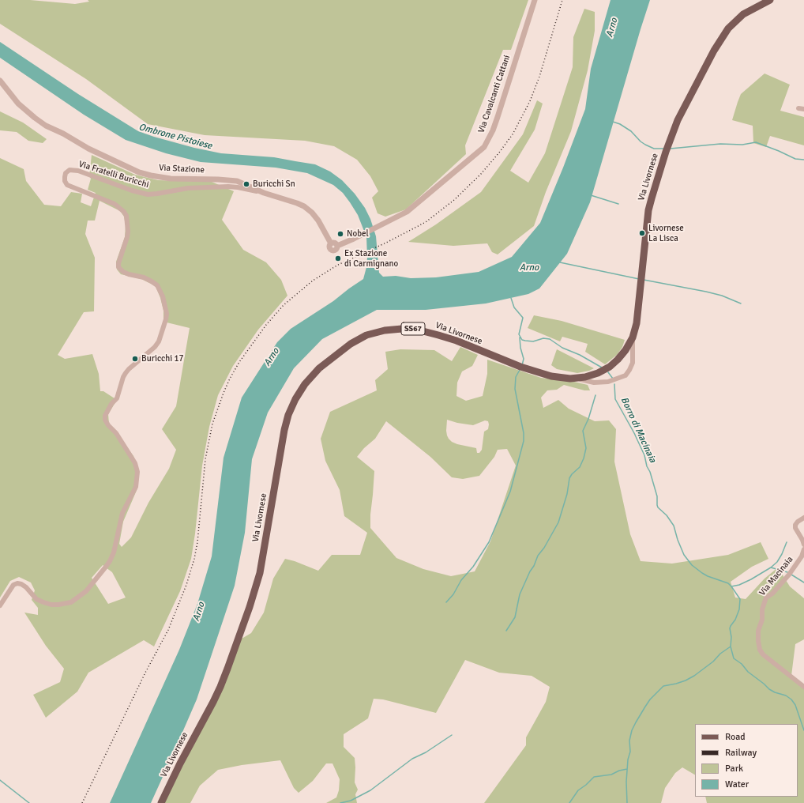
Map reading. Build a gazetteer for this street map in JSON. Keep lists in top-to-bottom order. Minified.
{"streets":{"main road":["Via Livornese","SS67"],"street":["Via Cavalcanti Cattani","Via Stazione","Via Fratelli Buricchi","Via Macinaia"]},"crossings":[["Via Cavalcanti Cattani","Via Stazione"],["Via Stazione","Via Fratelli Buricchi"]],"water":["Arno","Ombrone Pistoiese","Borro di Macinaia"],"places":["Buricchi Sn","Livornese La Lisca","Nobel","Ex Stazione di Carmignano","Buricchi 17"],"legend":["Road","Railway","Park","Water"]}
